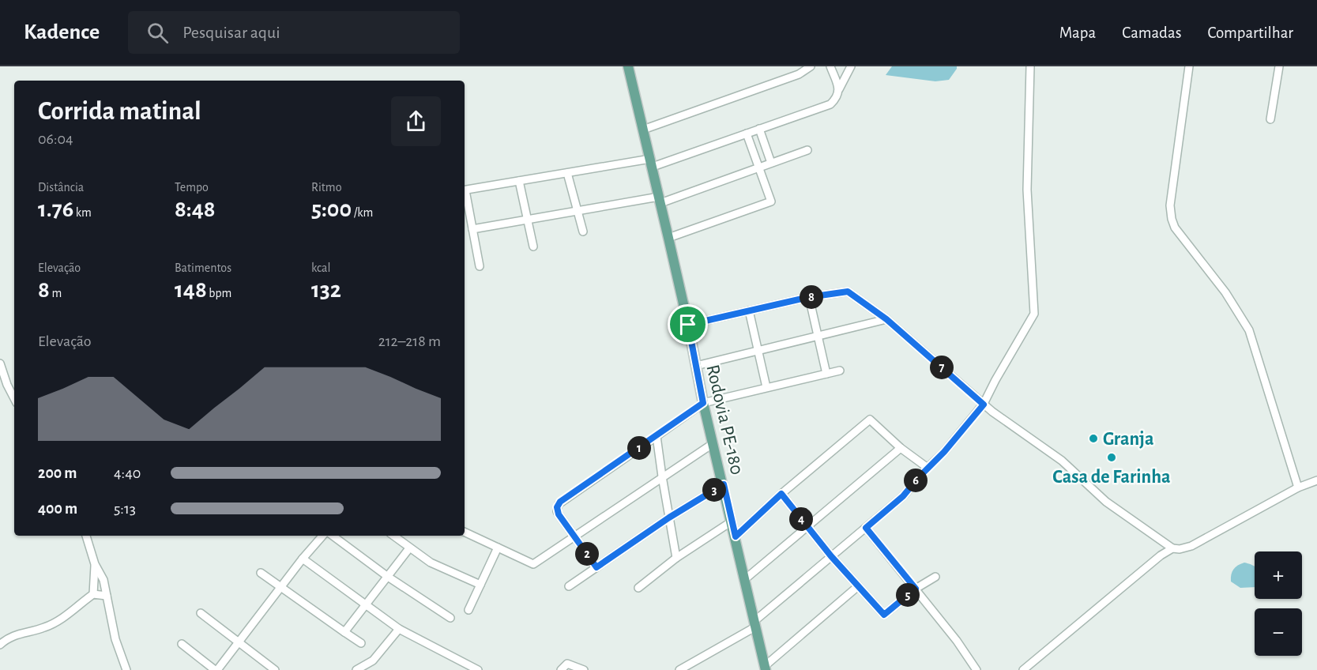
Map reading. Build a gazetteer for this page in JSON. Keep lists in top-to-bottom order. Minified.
{"streets":{"main road":["Rodovia PE-180"]},"places":["Granja","Casa de Farinha"],"page":{"header":"Kadence","search":"Pesquisar aqui","nav":["Mapa","Camadas","Compartilhar"],"heading":["Corrida matinal","06:04"],"stats":[["Distância","1.76 km"],["Tempo","8:48"],["Ritmo","5:00 /km"],["Elevação","8 m"],["Batimentos","148 bpm"],["kcal","132"]],"pins":["8","7","1","6","3","4","2","5"],"chart":["Elevação","212–218 m"],"list":[{"name":"200 m","note":"4:40"},{"name":"400 m","note":"5:13"}],"map_buttons":["+","−"]}}
